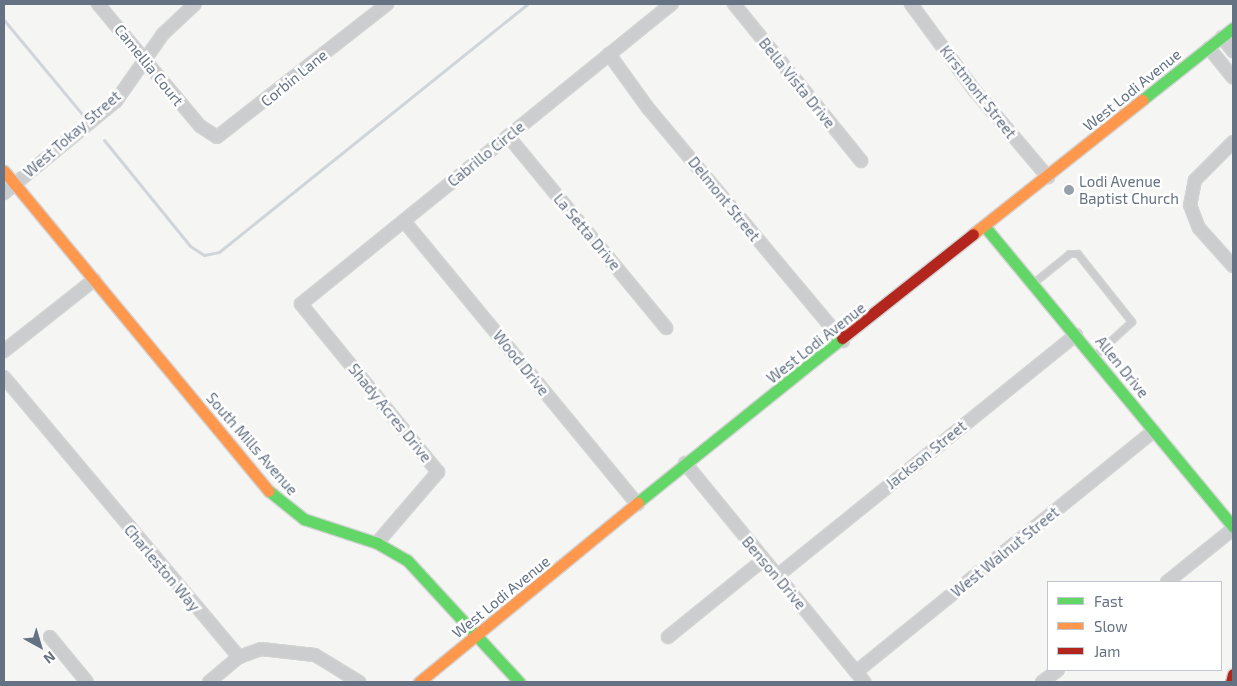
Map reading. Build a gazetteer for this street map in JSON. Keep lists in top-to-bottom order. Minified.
{"streets":{"street":["Camellia Court","Corbin Lane","Bella Vista Drive","West Lodi Avenue","Kirstmont Street","West Tokay Street","Cabrillo Circle","Delmont Street","La Setta Drive","Wood Drive","Allen Drive","Shady Acres Drive","South Mills Avenue","Jackson Street","West Walnut Street","Charleston Way","Benson Drive"]},"crossings":[["Camellia Court","Corbin Lane"],["Camellia Court","West Tokay Street"],["West Lodi Avenue","Kirstmont Street"],["West Lodi Avenue","Delmont Street"],["West Lodi Avenue","Wood Drive"],["West Lodi Avenue","Allen Drive"],["West Lodi Avenue","South Mills Avenue"],["West Lodi Avenue","Benson Drive"],["West Tokay Street","South Mills Avenue"],["Cabrillo Circle","Delmont Street"],["Cabrillo Circle","La Setta Drive"],["Cabrillo Circle","Wood Drive"],["Cabrillo Circle","Shady Acres Drive"],["Allen Drive","Jackson Street"],["Allen Drive","West Walnut Street"],["Shady Acres Drive","South Mills Avenue"],["Jackson Street","Benson Drive"],["West Walnut Street","Benson Drive"]],"places":["Lodi Avenue Baptist Church"],"legend":["Fast","Slow","Jam"],"north":"bottom right"}
